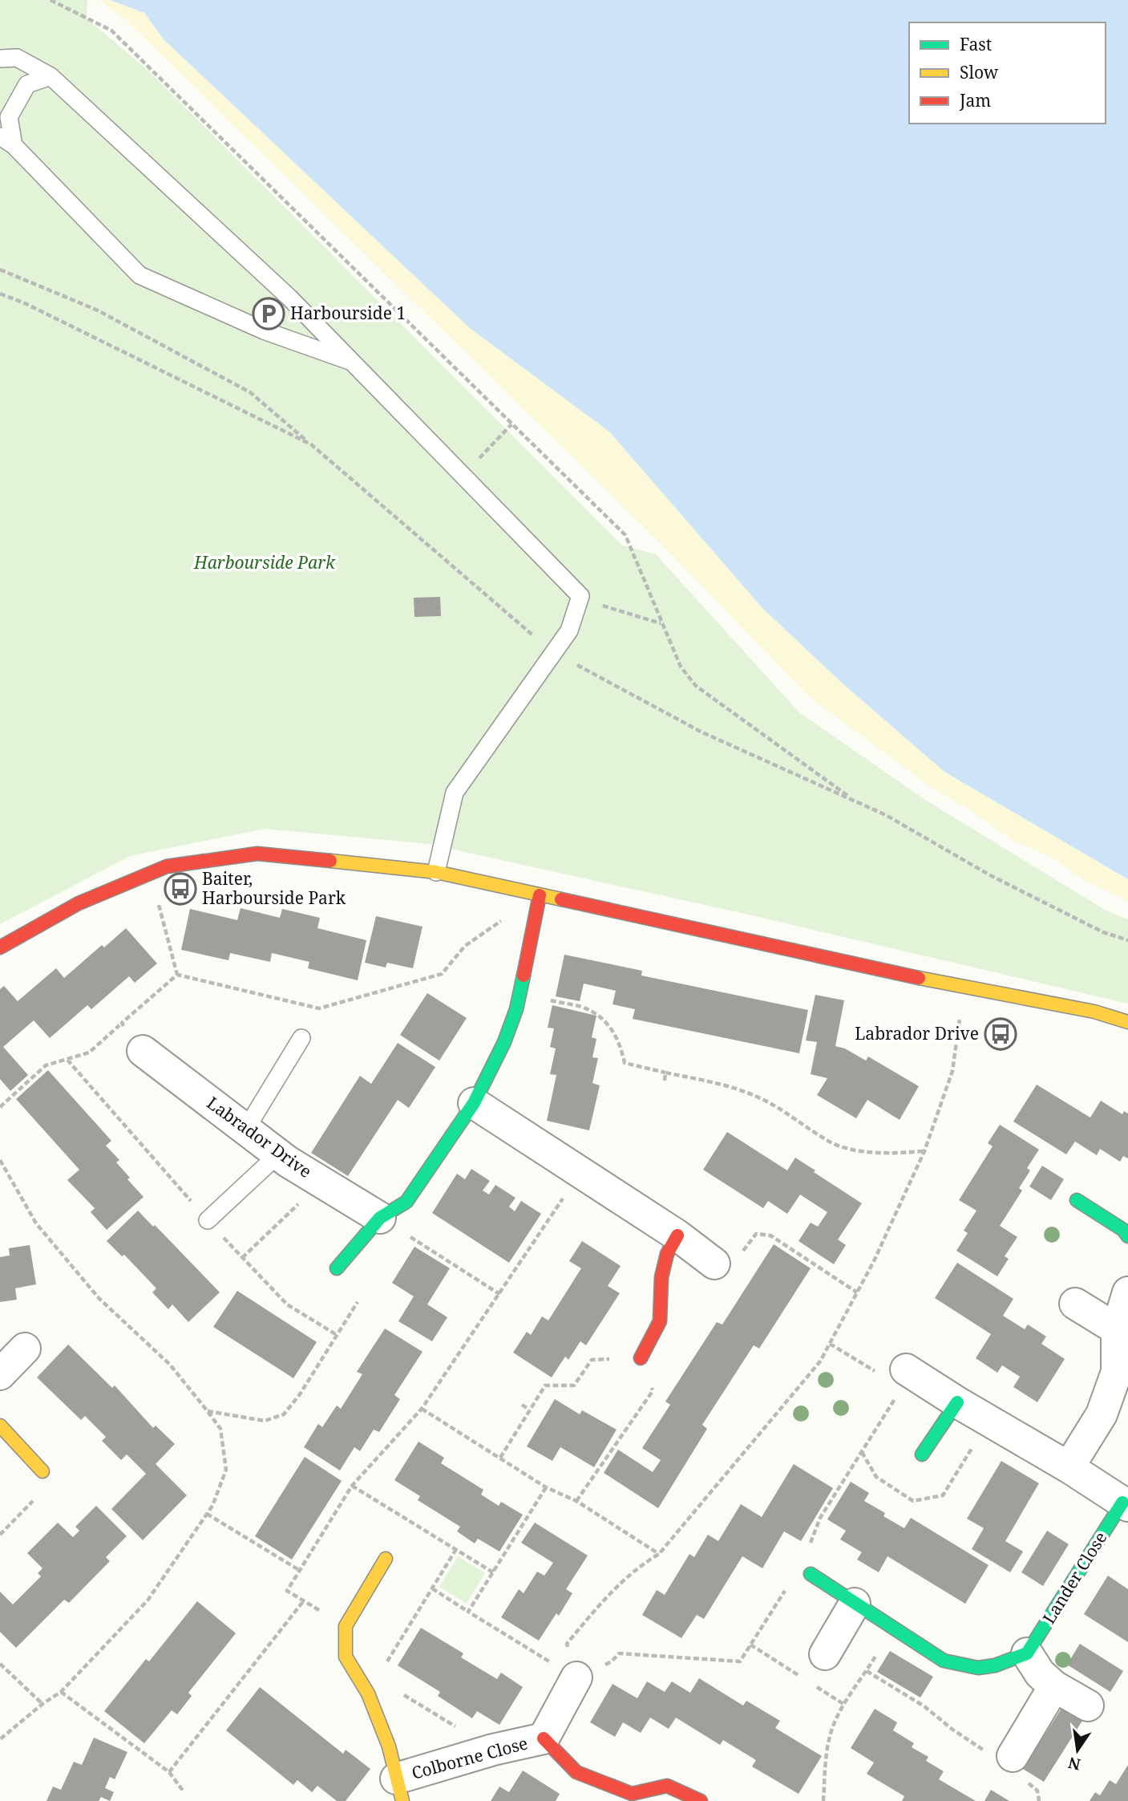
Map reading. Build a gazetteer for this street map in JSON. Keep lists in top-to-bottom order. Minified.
{"streets":{"street":["Labrador Drive","Lander Close","Colborne Close"]},"parks":["Harbourside Park"],"places":{"parking":["Harbourside 1"],"bus stop":["Baiter, Harbourside Park","Labrador Drive"]},"legend":["Fast","Slow","Jam"],"north":"bottom"}
